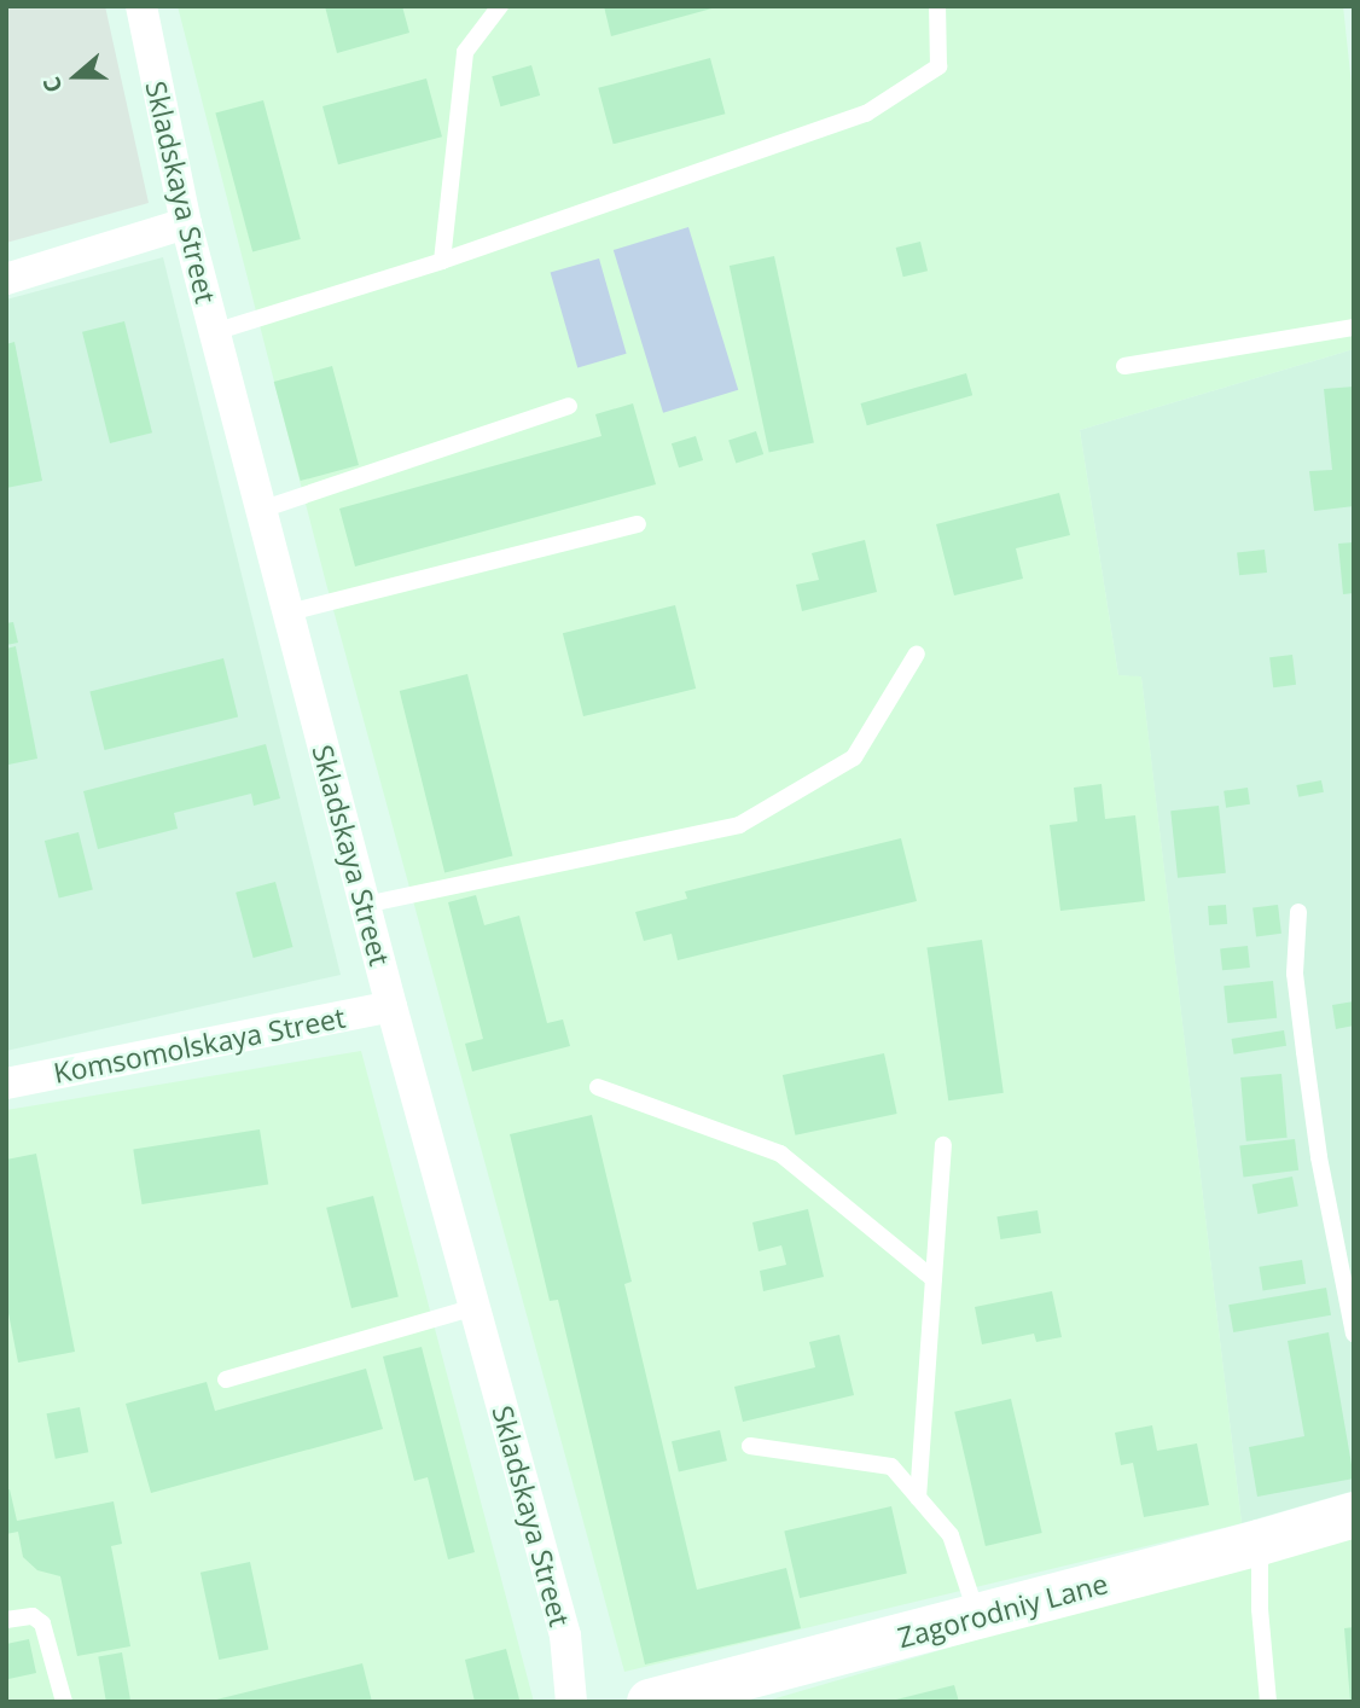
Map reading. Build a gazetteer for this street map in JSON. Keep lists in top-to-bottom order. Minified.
{"streets":{"street":["Skladskaya Street","Komsomolskaya Street","Zagorodniy Lane"]},"crossings":[["Skladskaya Street","Komsomolskaya Street"]],"north":"left"}
